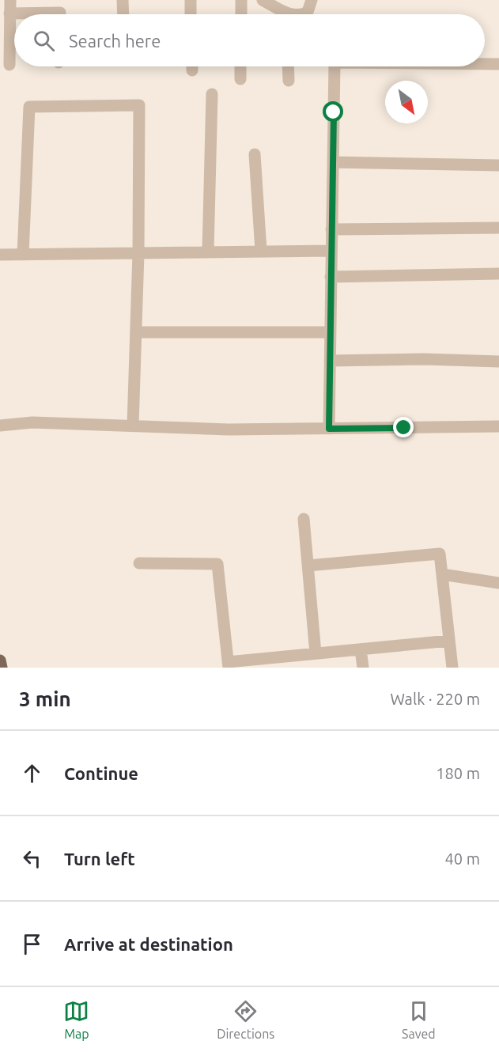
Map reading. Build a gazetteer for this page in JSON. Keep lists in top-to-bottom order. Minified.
{"north":"bottom right","page":{"search":"Search here","heading":["3 min","Walk · 220 m"],"list":[["Continue","180 m"],["Turn left","40 m"],"Arrive at destination"],"nav":["Map","Directions","Saved"]}}
